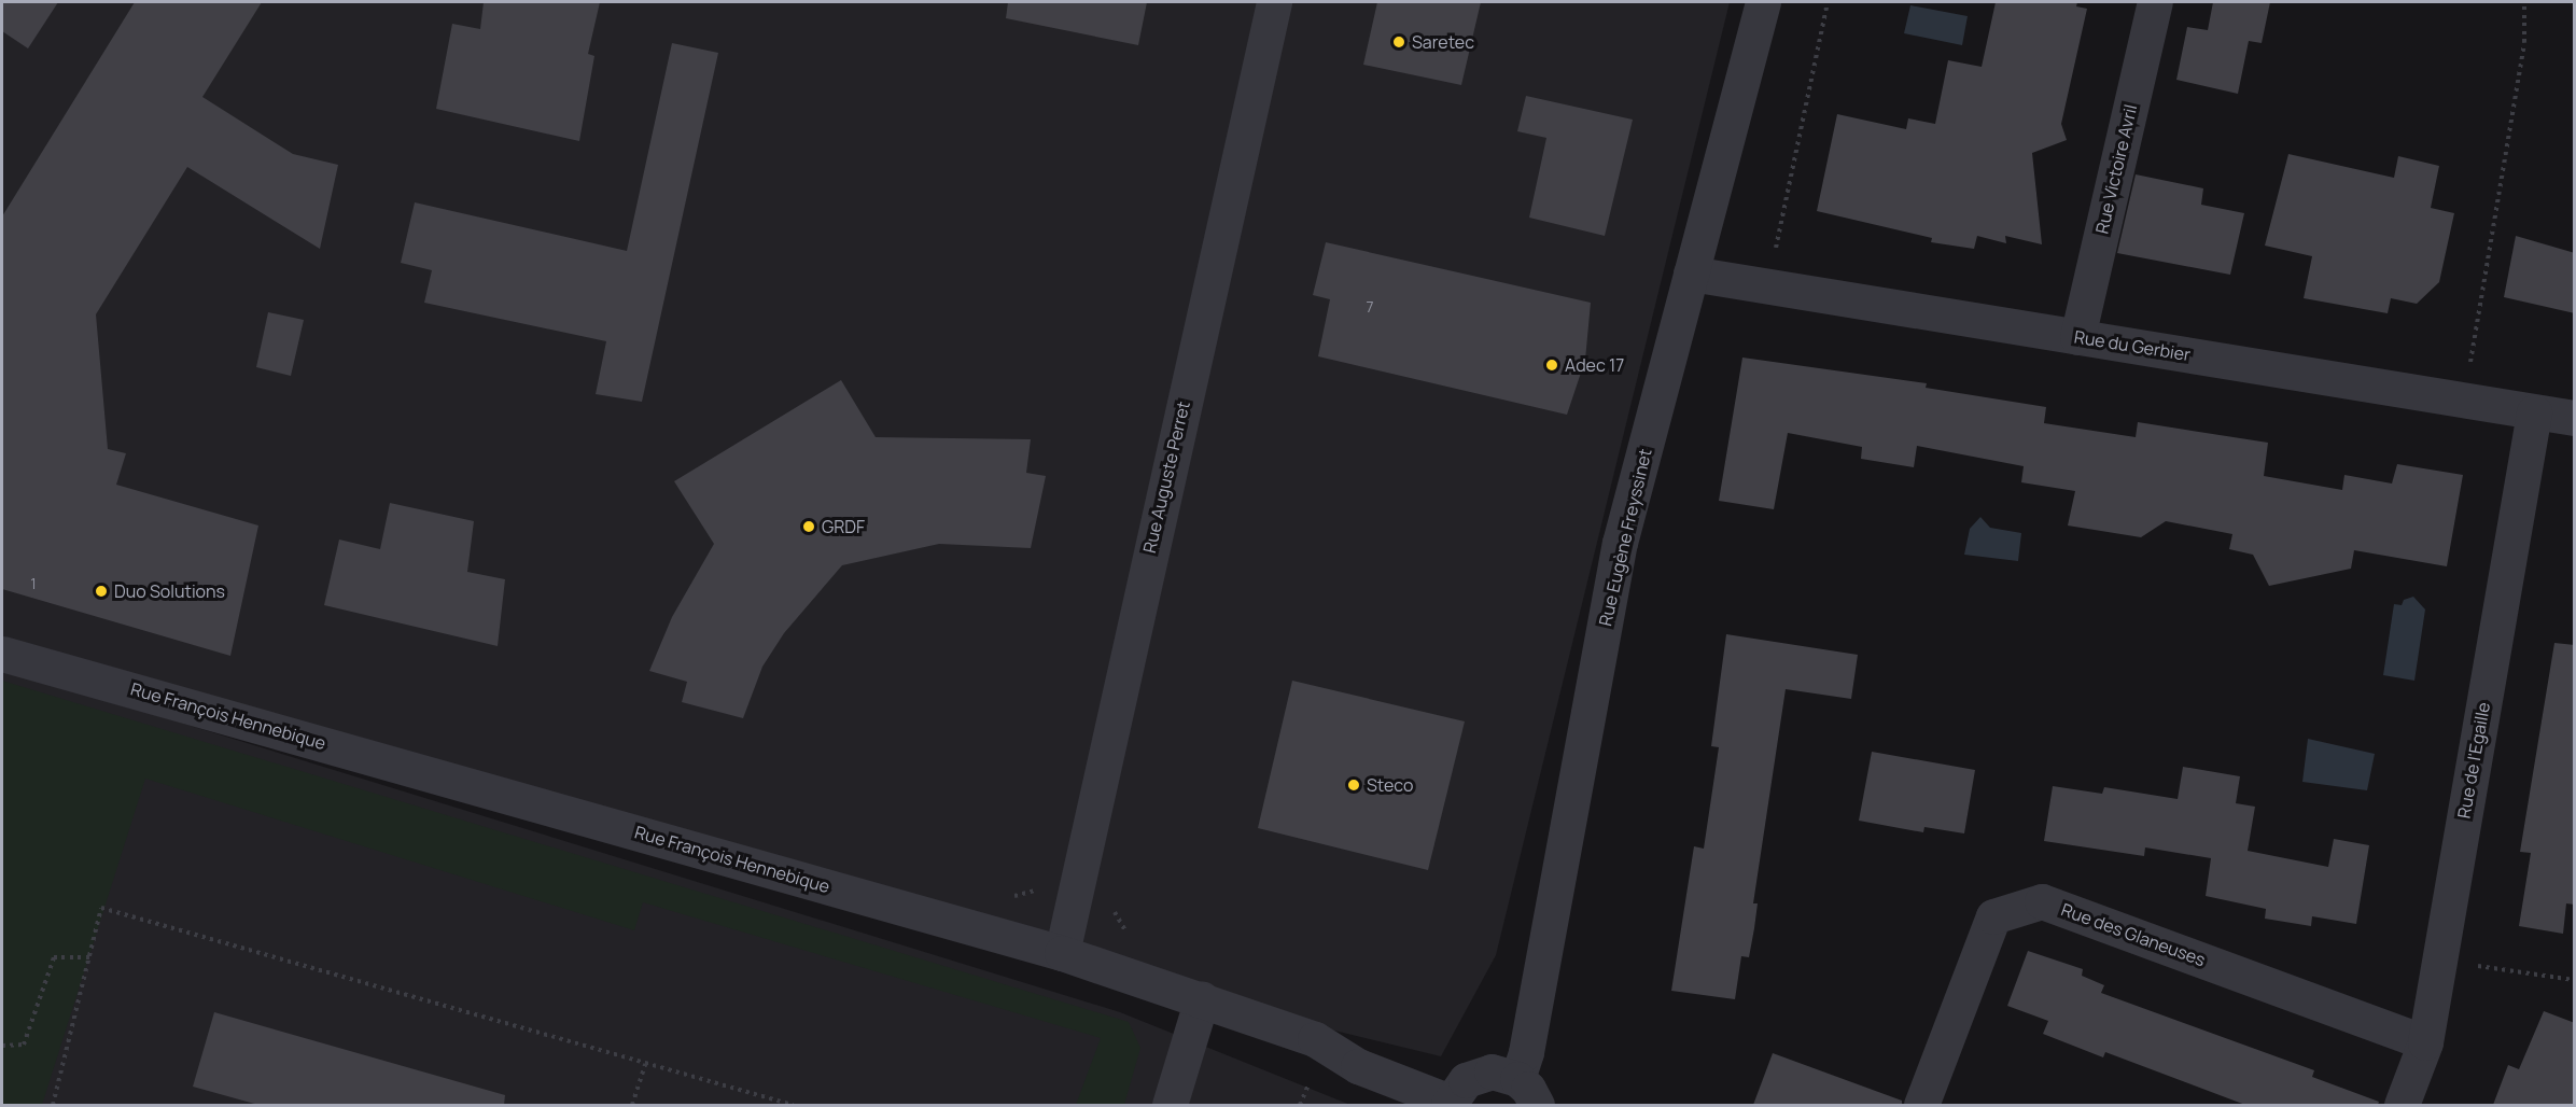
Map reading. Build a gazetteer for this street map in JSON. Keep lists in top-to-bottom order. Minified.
{"streets":{"street":["Rue Victoire Avril","Rue du Gerbier","Rue Auguste Perret","Rue Eugène Freyssinet","Rue François Hennebique","Rue de l'Egaille","Rue des Glaneuses"]},"crossings":[["Rue Victoire Avril","Rue du Gerbier"],["Rue du Gerbier","Rue Eugène Freyssinet"],["Rue du Gerbier","Rue de l'Egaille"],["Rue Auguste Perret","Rue François Hennebique"],["Rue de l'Egaille","Rue des Glaneuses"]],"places":["Saretec","Adec 17","GRDF","Duo Solutions","Steco"],"house_numbers":["7","1"]}
